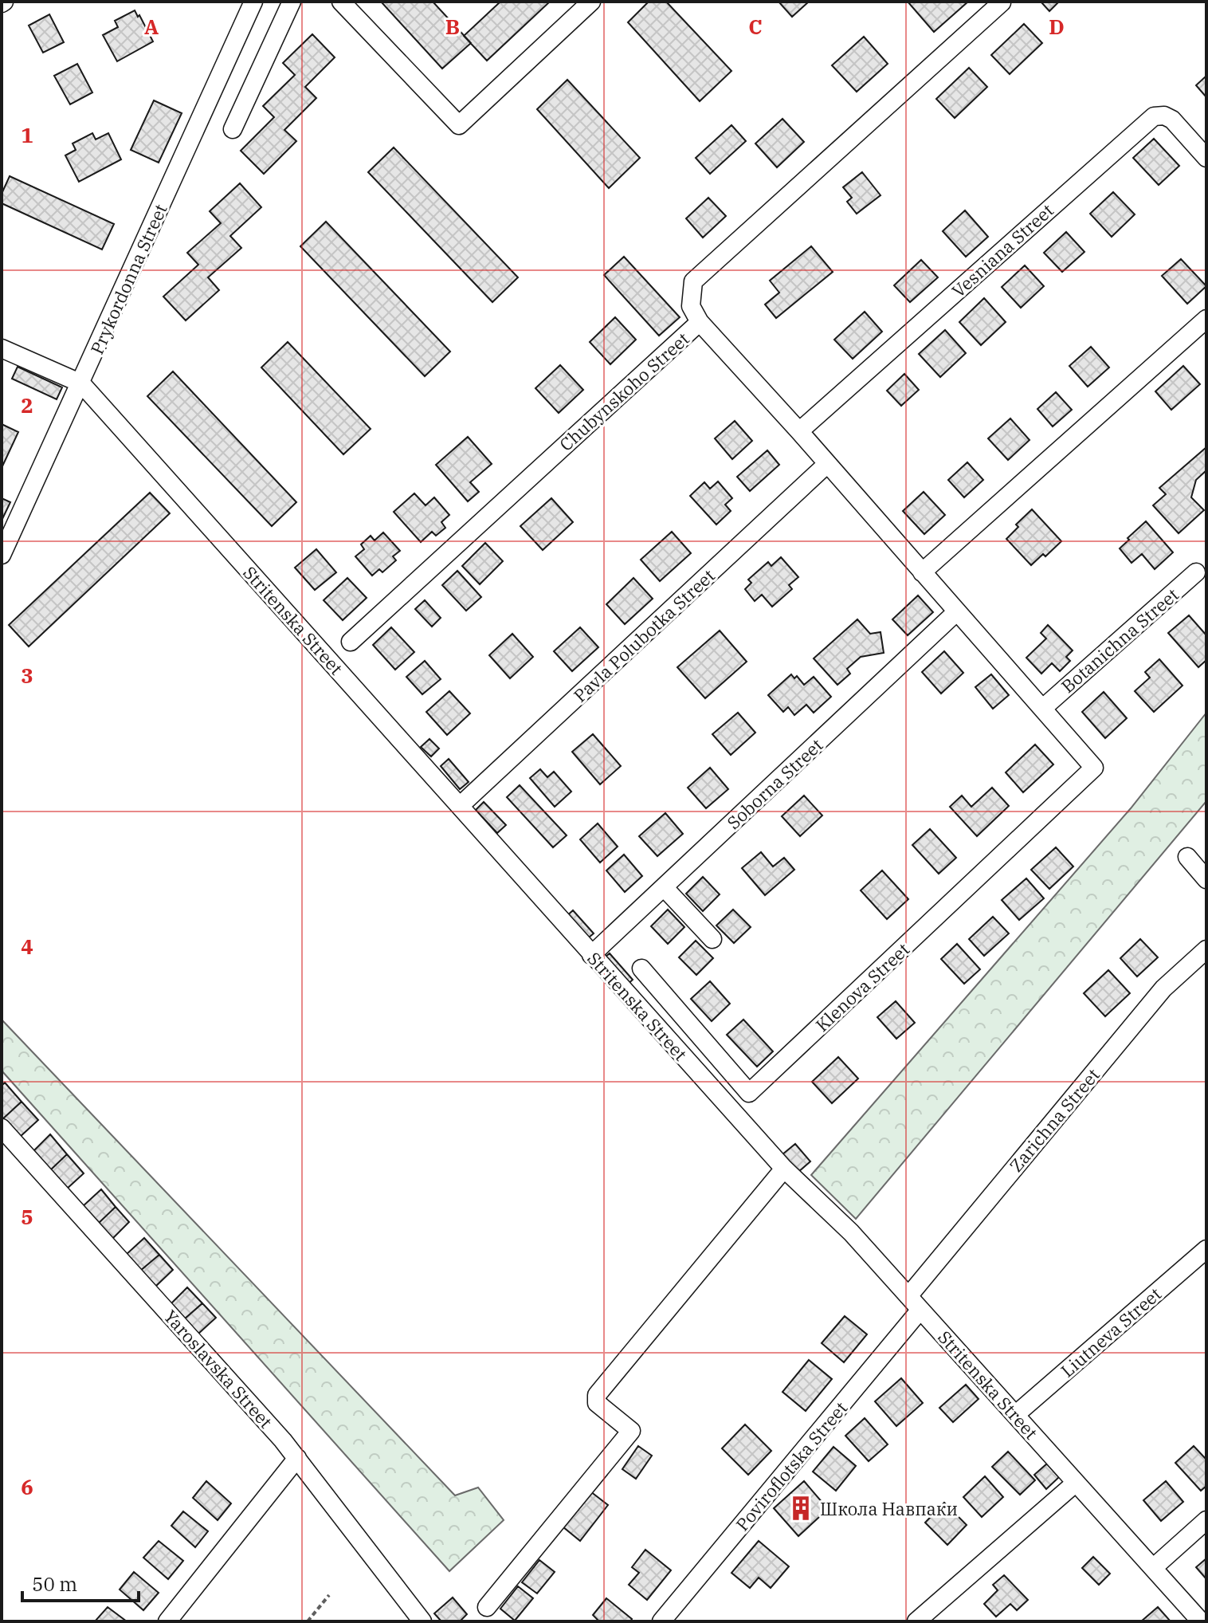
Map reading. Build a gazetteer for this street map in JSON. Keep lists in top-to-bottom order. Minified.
{"streets":{"street":["Vesniana Street","Prykordonna Street","Chubynskoho Street","Stritenska Street","Pavla Polubotka Street","Botanichna Street","Soborna Street","Klenova Street","Zarichna Street","Liutneva Street","Yaroslavska Street","Poviroflotska Street"]},"crossings":[["Prykordonna Street","Stritenska Street"],["Stritenska Street","Pavla Polubotka Street"],["Stritenska Street","Soborna Street"],["Stritenska Street","Zarichna Street"],["Stritenska Street","Liutneva Street"],["Stritenska Street","Poviroflotska Street"],["Botanichna Street","Klenova Street"]],"places":{"building":["Школа Навпаки"]},"scale_bar":"50 m","grid":{"columns":["A","B","C","D"],"rows":["1","2","3","4","5","6"]}}
